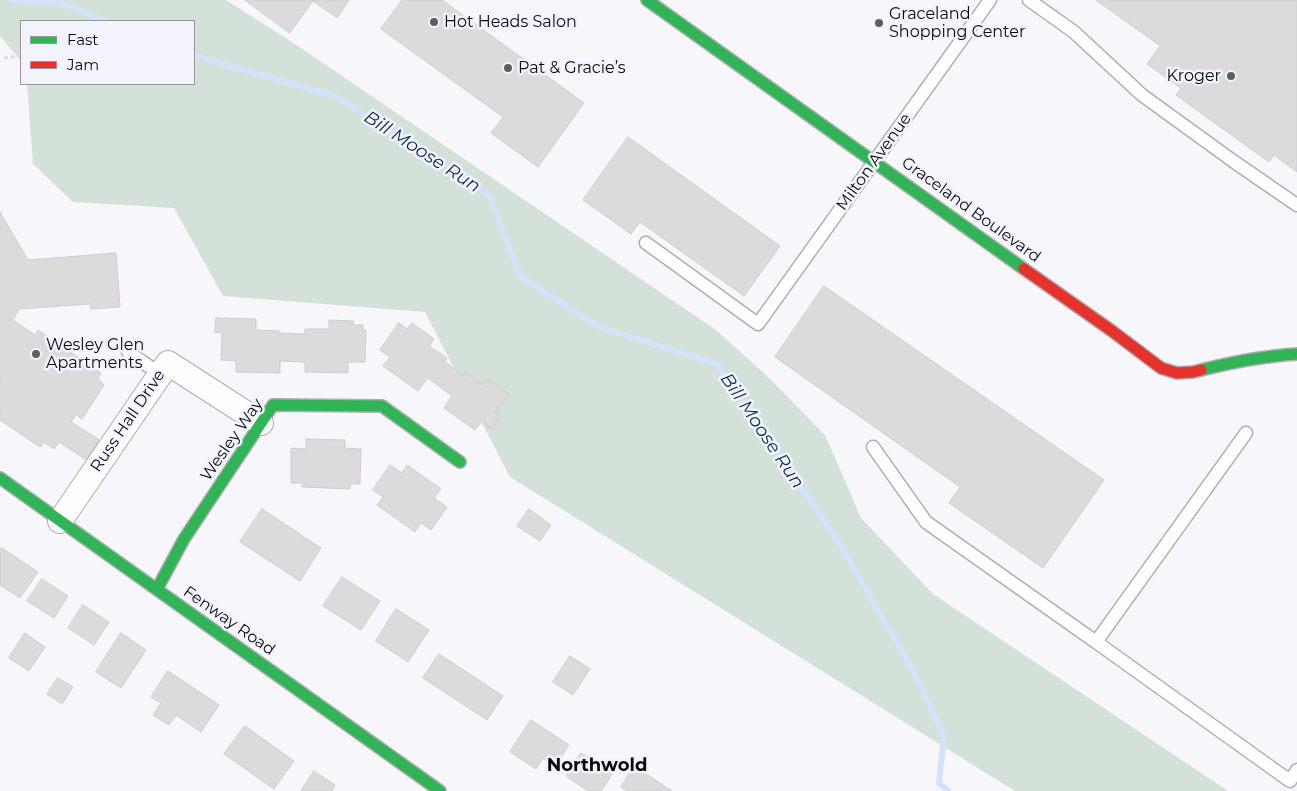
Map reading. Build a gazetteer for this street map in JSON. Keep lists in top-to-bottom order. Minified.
{"streets":{"street":["Graceland Boulevard","Russ Hall Drive","Wesley Way","Fenway Road"],"lane":["Milton Avenue"]},"crossings":[["Milton Avenue","Graceland Boulevard"],["Russ Hall Drive","Wesley Way"],["Russ Hall Drive","Fenway Road"],["Wesley Way","Fenway Road"]],"districts":["Northwold"],"water":["Bill Moose Run"],"places":["Hot Heads Salon","Graceland Shopping Center","Pat & Gracie’s","Kroger","Wesley Glen Apartments"],"legend":["Fast","Jam"]}
